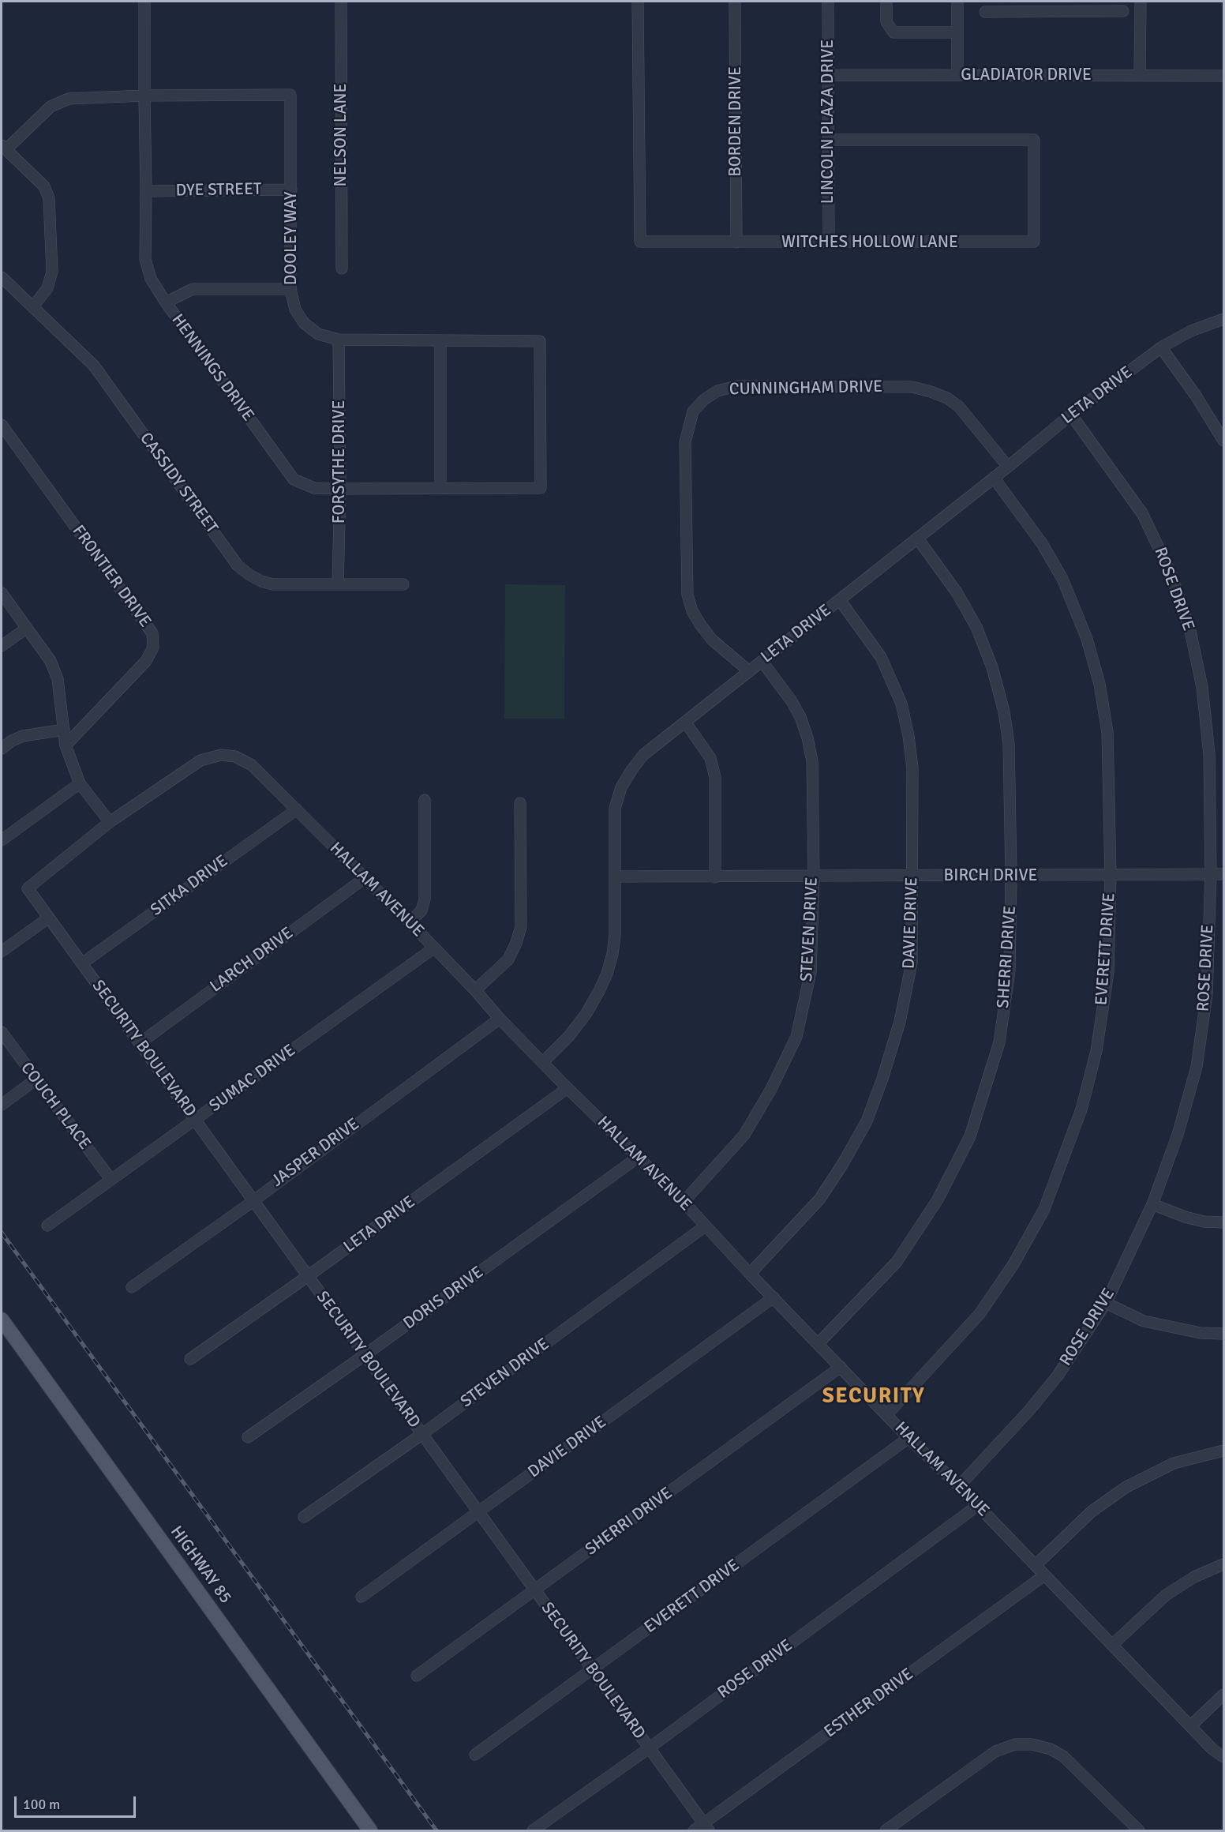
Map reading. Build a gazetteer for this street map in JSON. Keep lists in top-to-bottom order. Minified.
{"streets":{"main road":["HIGHWAY 85"],"street":["GLADIATOR DRIVE","BORDEN DRIVE","LINCOLN PLAZA DRIVE","NELSON LANE","DYE STREET","DOOLEY WAY","WITCHES HOLLOW LANE","HENNINGS DRIVE","CUNNINGHAM DRIVE","LETA DRIVE","FORSYTHE DRIVE","CASSIDY STREET","FRONTIER DRIVE","ROSE DRIVE","BIRCH DRIVE","SITKA DRIVE","HALLAM AVENUE","DAVIE DRIVE","STEVEN DRIVE","EVERETT DRIVE","SHERRI DRIVE","LARCH DRIVE","SECURITY BOULEVARD","SUMAC DRIVE","COUCH PLACE","JASPER DRIVE","DORIS DRIVE","ESTHER DRIVE"]},"crossings":[["GLADIATOR DRIVE","LINCOLN PLAZA DRIVE"],["BORDEN DRIVE","WITCHES HOLLOW LANE"],["LINCOLN PLAZA DRIVE","WITCHES HOLLOW LANE"],["DYE STREET","DOOLEY WAY"],["DYE STREET","HENNINGS DRIVE"],["DOOLEY WAY","HENNINGS DRIVE"],["DOOLEY WAY","FORSYTHE DRIVE"],["HENNINGS DRIVE","FORSYTHE DRIVE"],["CUNNINGHAM DRIVE","LETA DRIVE"],["LETA DRIVE","ROSE DRIVE"],["LETA DRIVE","BIRCH DRIVE"],["LETA DRIVE","HALLAM AVENUE"],["LETA DRIVE","DAVIE DRIVE"],["LETA DRIVE","STEVEN DRIVE"],["LETA DRIVE","EVERETT DRIVE"],["LETA DRIVE","SHERRI DRIVE"],["LETA DRIVE","SECURITY BOULEVARD"],["FORSYTHE DRIVE","CASSIDY STREET"],["ROSE DRIVE","BIRCH DRIVE"],["ROSE DRIVE","HALLAM AVENUE"],["ROSE DRIVE","SECURITY BOULEVARD"],["BIRCH DRIVE","DAVIE DRIVE"],["BIRCH DRIVE","STEVEN DRIVE"],["BIRCH DRIVE","EVERETT DRIVE"],["BIRCH DRIVE","SHERRI DRIVE"],["SITKA DRIVE","HALLAM AVENUE"],["SITKA DRIVE","SECURITY BOULEVARD"],["HALLAM AVENUE","DAVIE DRIVE"],["HALLAM AVENUE","STEVEN DRIVE"],["HALLAM AVENUE","EVERETT DRIVE"],["HALLAM AVENUE","SHERRI DRIVE"],["HALLAM AVENUE","LARCH DRIVE"],["HALLAM AVENUE","SECURITY BOULEVARD"],["HALLAM AVENUE","SUMAC DRIVE"],["HALLAM AVENUE","JASPER DRIVE"],["HALLAM AVENUE","DORIS DRIVE"],["HALLAM AVENUE","ESTHER DRIVE"],["DAVIE DRIVE","SECURITY BOULEVARD"],["STEVEN DRIVE","SECURITY BOULEVARD"],["EVERETT DRIVE","SECURITY BOULEVARD"],["SHERRI DRIVE","SECURITY BOULEVARD"],["LARCH DRIVE","SECURITY BOULEVARD"],["SECURITY BOULEVARD","SUMAC DRIVE"],["SECURITY BOULEVARD","JASPER DRIVE"],["SECURITY BOULEVARD","DORIS DRIVE"],["SECURITY BOULEVARD","ESTHER DRIVE"],["SUMAC DRIVE","COUCH PLACE"]],"districts":["SECURITY"],"scale_bar":"100 m"}
